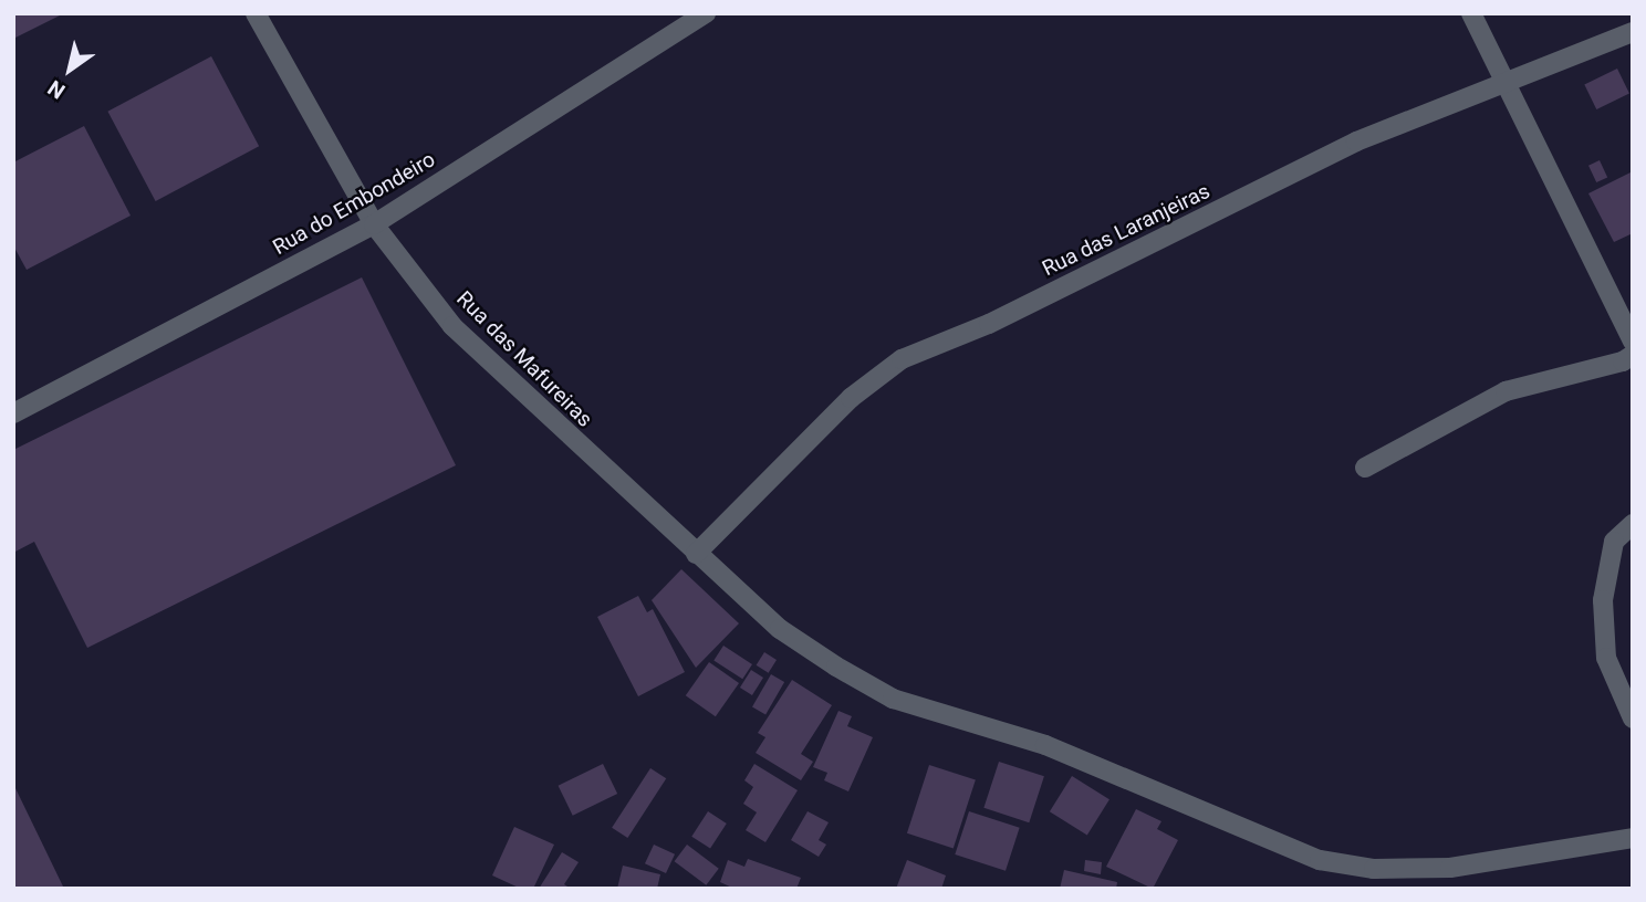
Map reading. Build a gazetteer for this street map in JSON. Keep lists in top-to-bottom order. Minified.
{"streets":{"street":["Rua do Embondeiro","Rua das Laranjeiras","Rua das Mafureiras"]},"crossings":[["Rua do Embondeiro","Rua das Mafureiras"],["Rua das Laranjeiras","Rua das Mafureiras"]],"north":"bottom left"}
